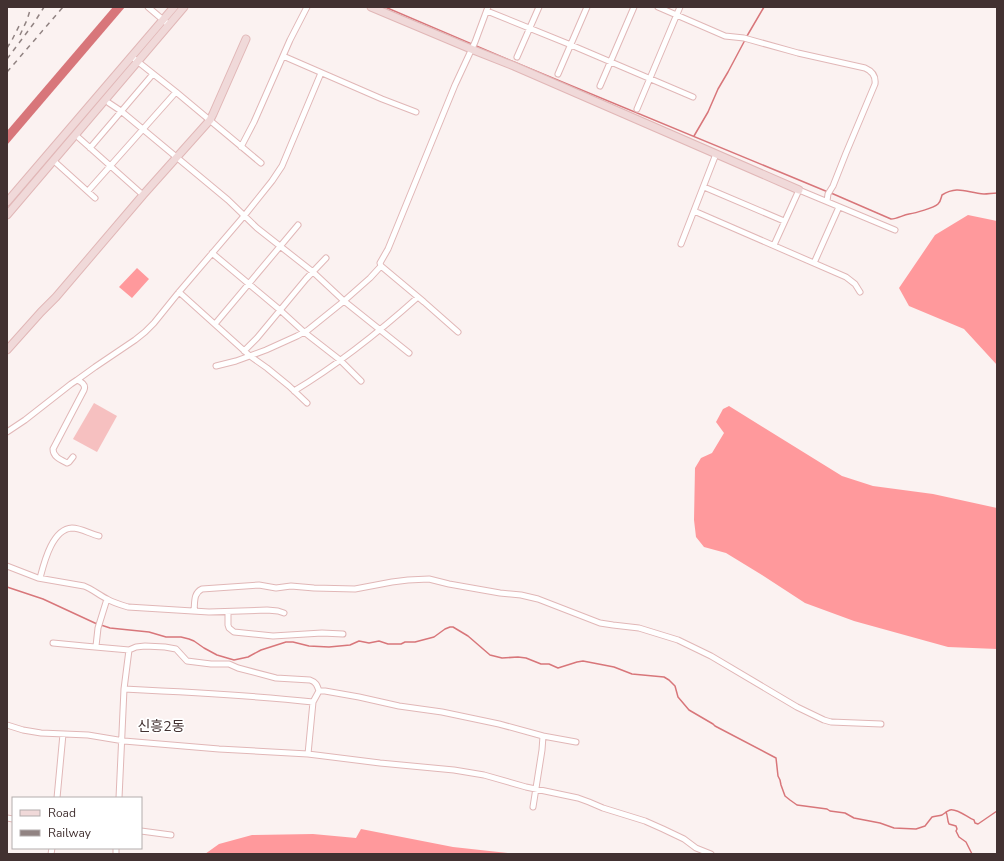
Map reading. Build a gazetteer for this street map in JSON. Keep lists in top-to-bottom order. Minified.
{"districts":["신흥2동"],"legend":["Road","Railway"]}
